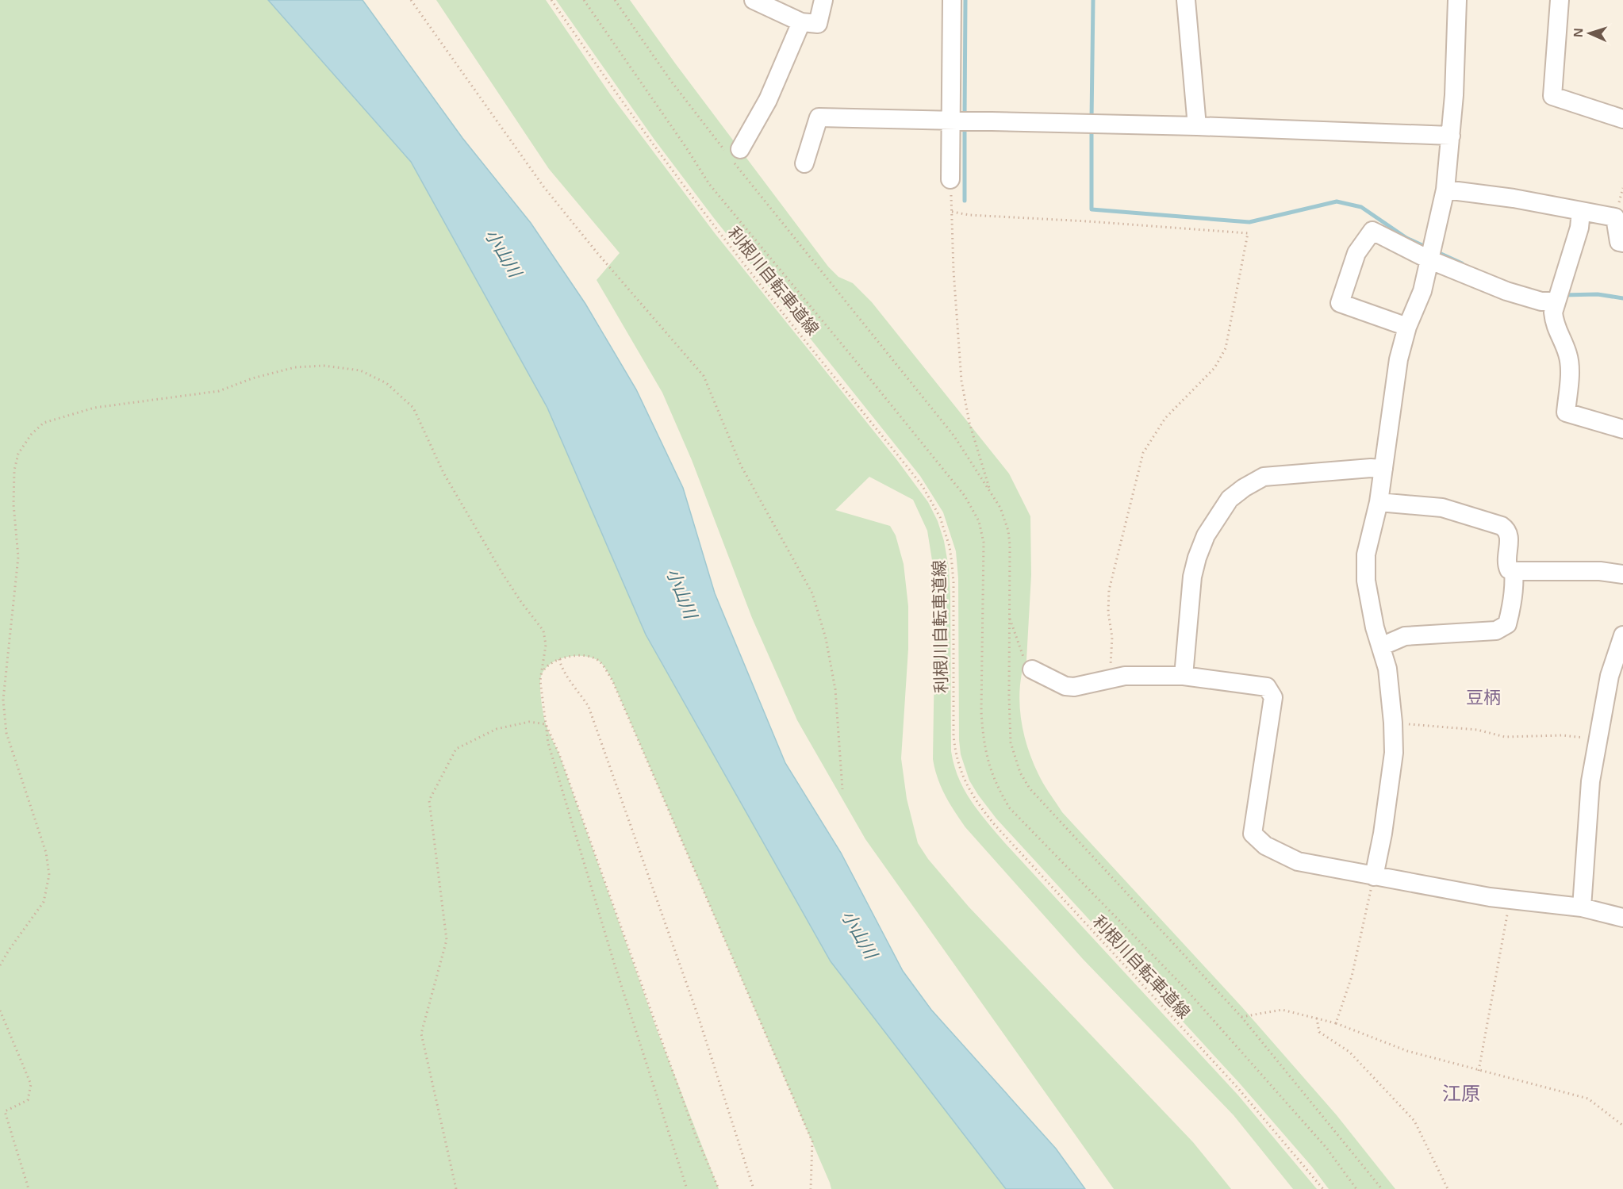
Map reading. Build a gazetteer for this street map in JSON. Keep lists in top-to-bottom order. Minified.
{"streets":{"path":["利根川自転車道線"]},"districts":["豆柄","江原"],"water":["小山川"],"north":"left"}
